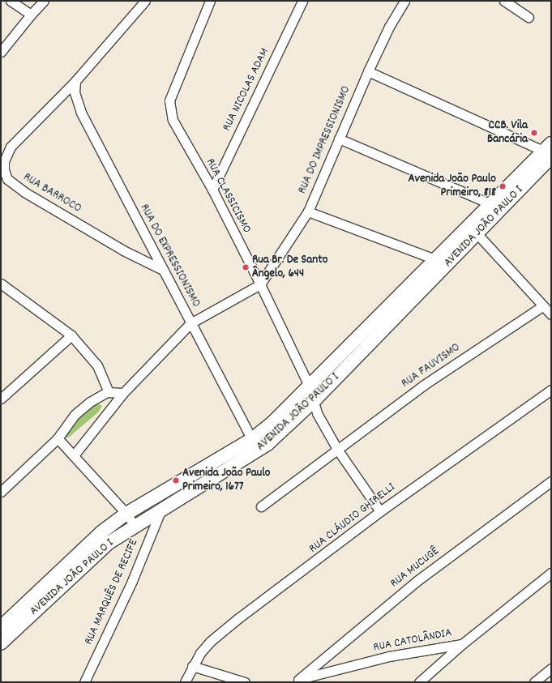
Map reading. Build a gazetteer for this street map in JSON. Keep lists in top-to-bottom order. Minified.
{"streets":{"main road":["AVENIDA JOÃO PAULO I"],"street":["RUA NICOLAS ADAM","RUA DO IMPRESSIONISMO","RUA BARROCO","RUA CLASSICISMO","RUA DO EXPRESSIONISMO","RUA FAUVISMO","RUA CLÁUDIO GHIRELLI","RUA MUCUGÊ","RUA MARQUÊS DE RECIFE","RUA CATOLÂNDIA"]},"crossings":[["RUA NICOLAS ADAM","RUA CLASSICISMO"],["RUA DO IMPRESSIONISMO","RUA CLASSICISMO"],["RUA BARROCO","RUA DO EXPRESSIONISMO"],["RUA CLASSICISMO","AVENIDA JOÃO PAULO I"],["RUA CLASSICISMO","RUA FAUVISMO"],["RUA CLASSICISMO","RUA CLÁUDIO GHIRELLI"],["AVENIDA JOÃO PAULO I","RUA DO EXPRESSIONISMO"],["AVENIDA JOÃO PAULO I","RUA MARQUÊS DE RECIFE"],["RUA MUCUGÊ","RUA CATOLÂNDIA"]],"places":["CCB. Vila Bancária","Avenida João Paulo Primeiro, 818","Rua Br. De Santo Ângelo, 644","Avenida João Paulo Primeiro, 1677"]}
